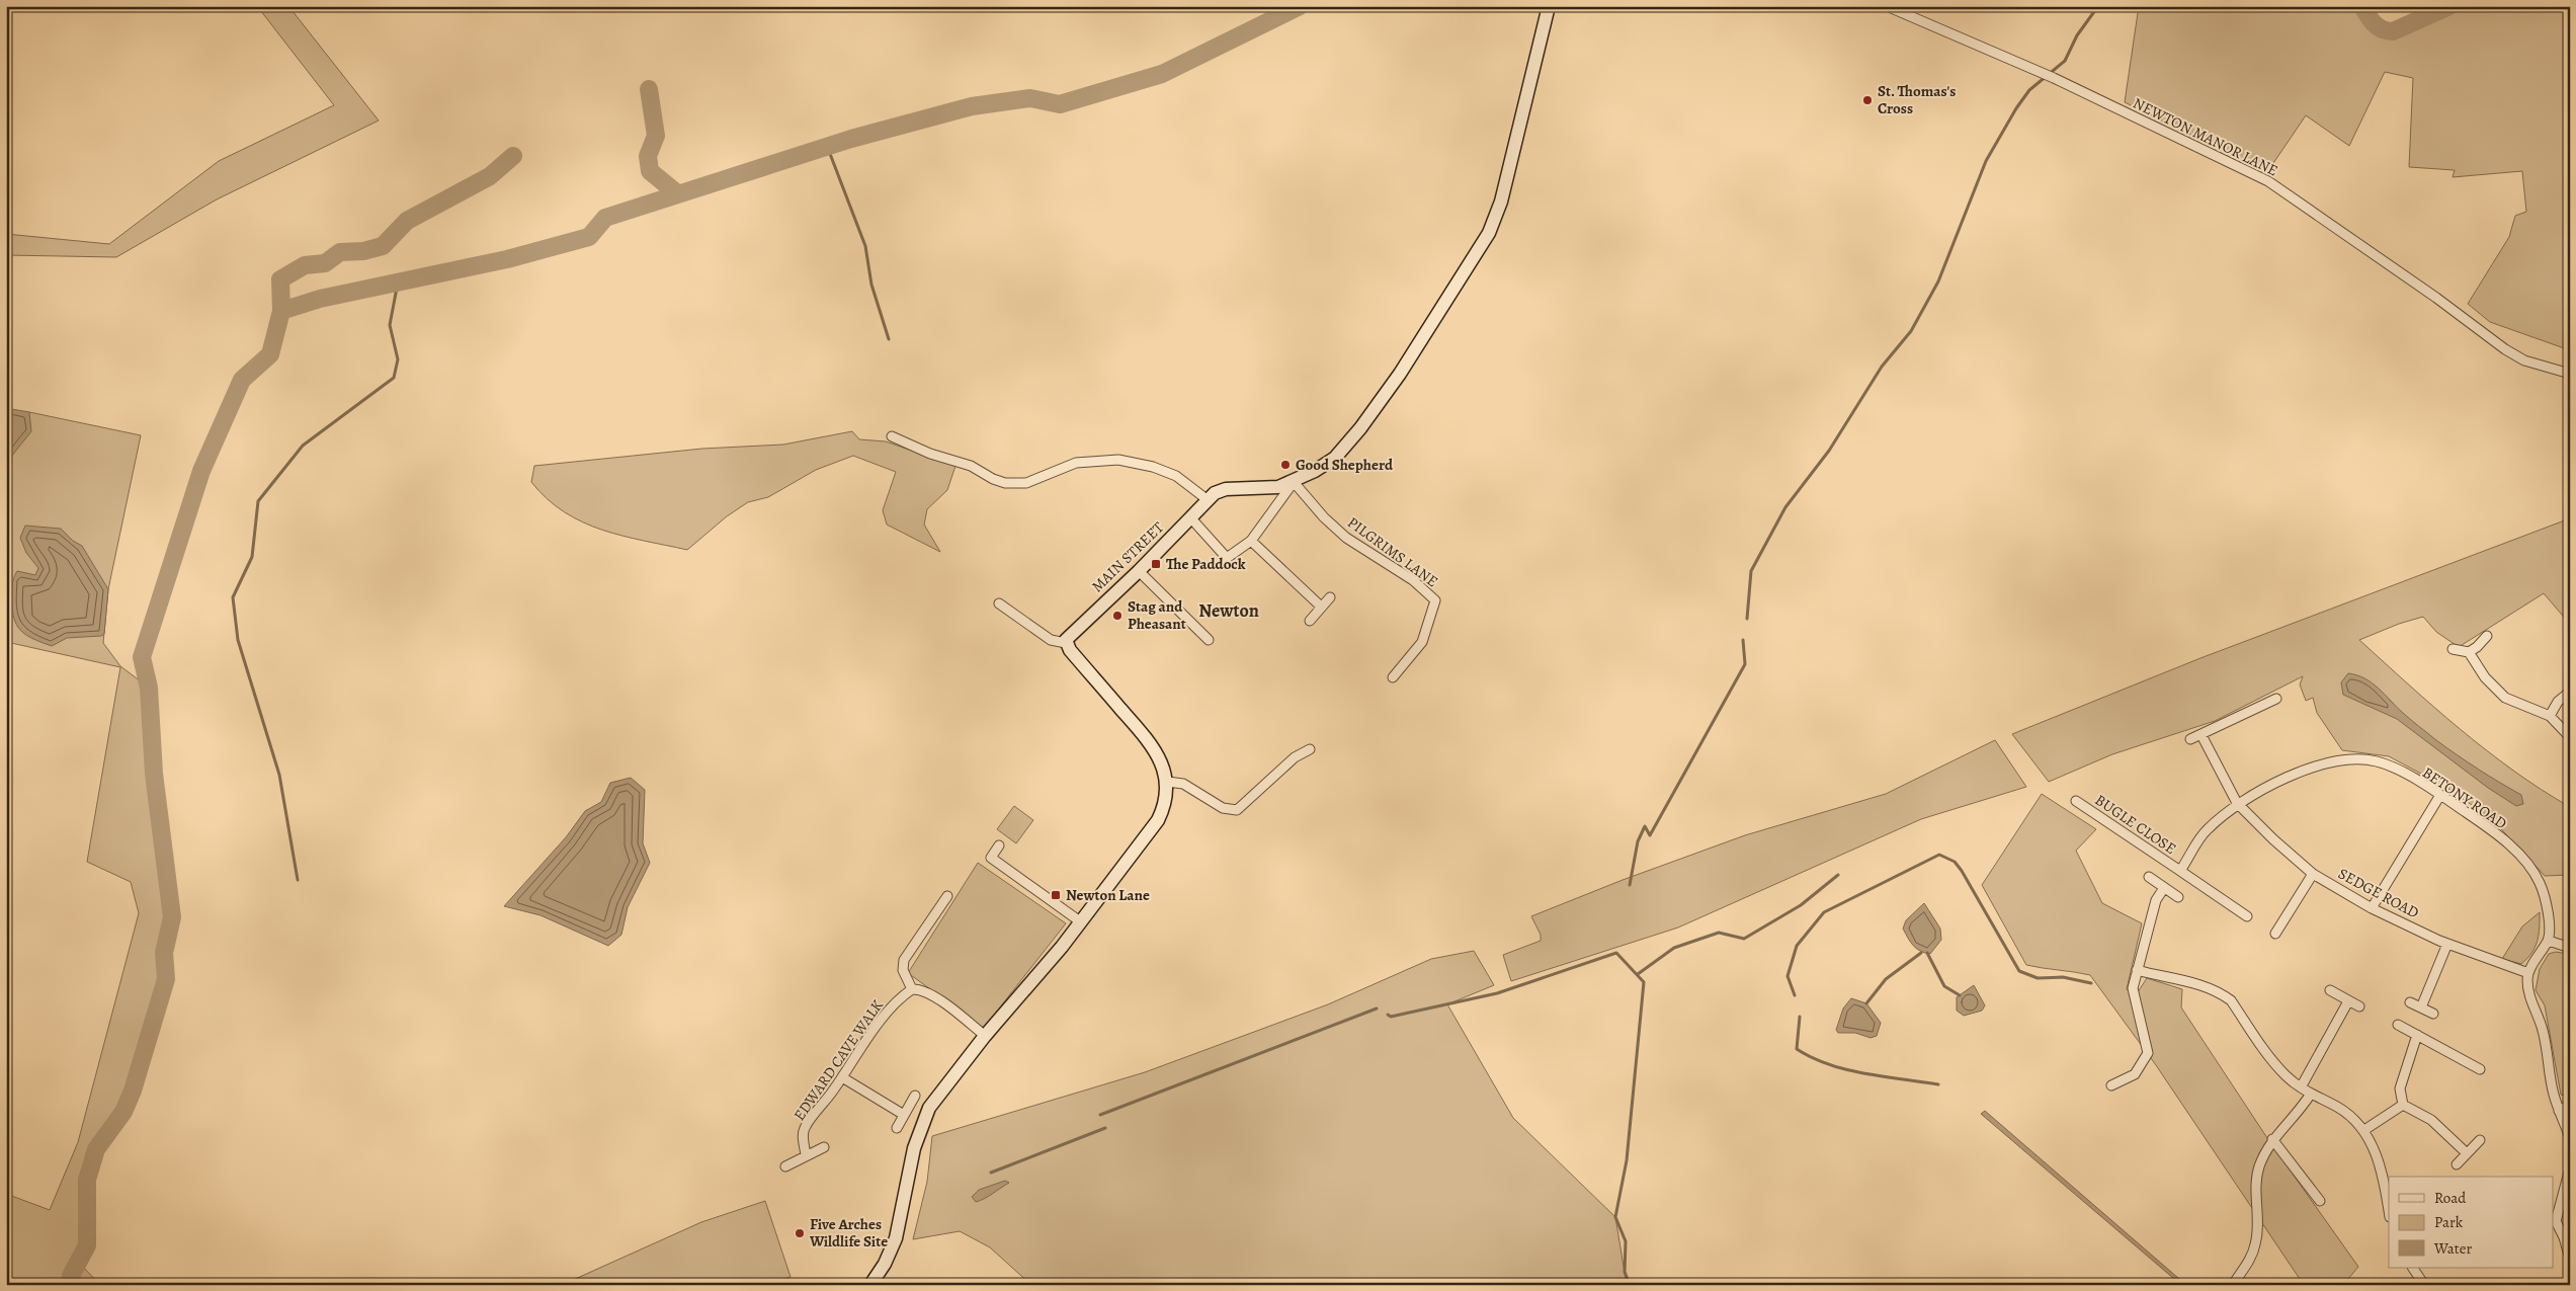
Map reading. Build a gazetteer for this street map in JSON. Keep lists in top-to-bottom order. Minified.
{"streets":{"street":["NEWTON MANOR LANE","PILGRIMS LANE","MAIN STREET","BETONY ROAD","BUGLE CLOSE","SEDGE ROAD","EDWARD CAVE WALK"]},"crossings":[["BETONY ROAD","BUGLE CLOSE"],["BETONY ROAD","SEDGE ROAD"],["BUGLE CLOSE","SEDGE ROAD"]],"districts":["Newton"],"places":{"other":["St. Thomas's Cross","Good Shepherd","Stag and Pheasant","Five Arches Wildlife Site"],"transit":["The Paddock","Newton Lane"]},"legend":["Road","Park","Water"]}
